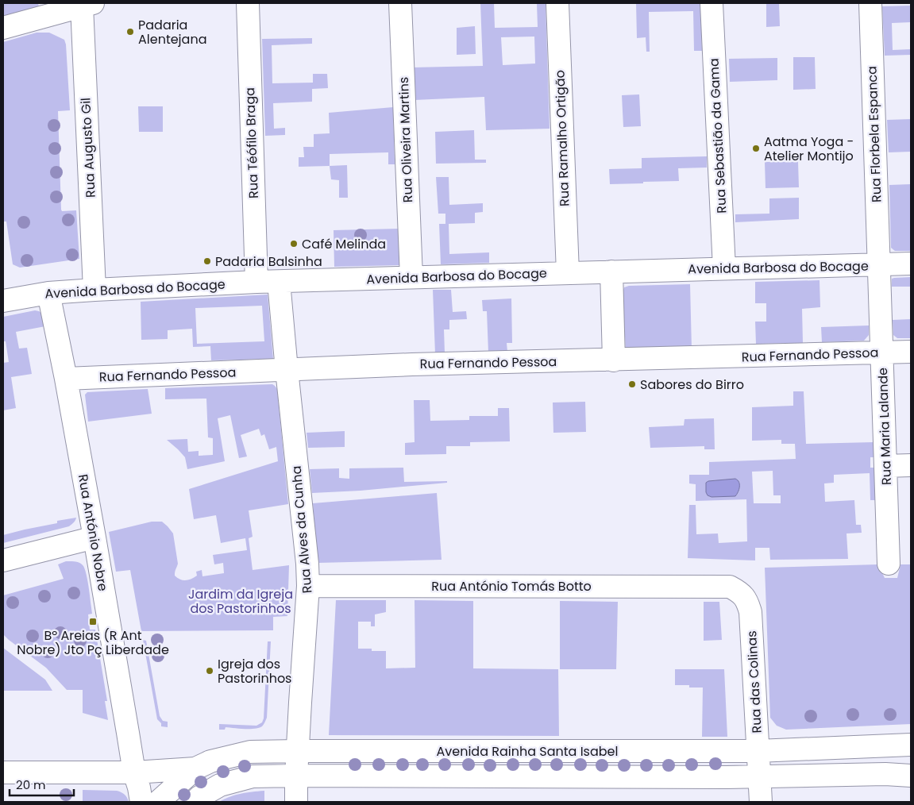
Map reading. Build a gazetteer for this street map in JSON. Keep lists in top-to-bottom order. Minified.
{"streets":{"street":["Rua Florbela Espanca","Rua Sebastião da Gama","Rua Ramalho Ortigão","Rua Oliveira Martins","Rua Téófilo Braga","Rua Augusto Gil","Avenida Barbosa do Bocage","Rua Fernando Pessoa","Rua Maria Lalande","Rua Alves da Cunha","Rua António Nobre","Rua António Tomás Botto","Rua das Colinas","Avenida Rainha Santa Isabel"]},"crossings":[["Rua Florbela Espanca","Avenida Barbosa do Bocage"],["Rua Florbela Espanca","Rua Maria Lalande"],["Rua Sebastião da Gama","Avenida Barbosa do Bocage"],["Rua Ramalho Ortigão","Avenida Barbosa do Bocage"],["Rua Oliveira Martins","Avenida Barbosa do Bocage"],["Rua Téófilo Braga","Avenida Barbosa do Bocage"],["Rua Augusto Gil","Avenida Barbosa do Bocage"],["Avenida Barbosa do Bocage","Rua Maria Lalande"],["Avenida Barbosa do Bocage","Rua Alves da Cunha"],["Avenida Barbosa do Bocage","Rua António Nobre"],["Rua Fernando Pessoa","Rua Maria Lalande"],["Rua Fernando Pessoa","Rua Alves da Cunha"],["Rua Fernando Pessoa","Rua António Nobre"],["Rua Alves da Cunha","Rua António Tomás Botto"],["Rua Alves da Cunha","Avenida Rainha Santa Isabel"],["Rua António Tomás Botto","Rua das Colinas"],["Rua das Colinas","Avenida Rainha Santa Isabel"]],"parks":["Jardim da Igreja dos Pastorinhos"],"places":{"other":["Padaria Alentejana","Aatma Yoga - Atelier Montijo","Café Melinda","Padaria Balsinha","Sabores do Birro","Igreja dos Pastorinhos"],"transit":["Bº Areias (R Ant Nobre) Jto Pç Liberdade"]},"scale_bar":"20 m"}
